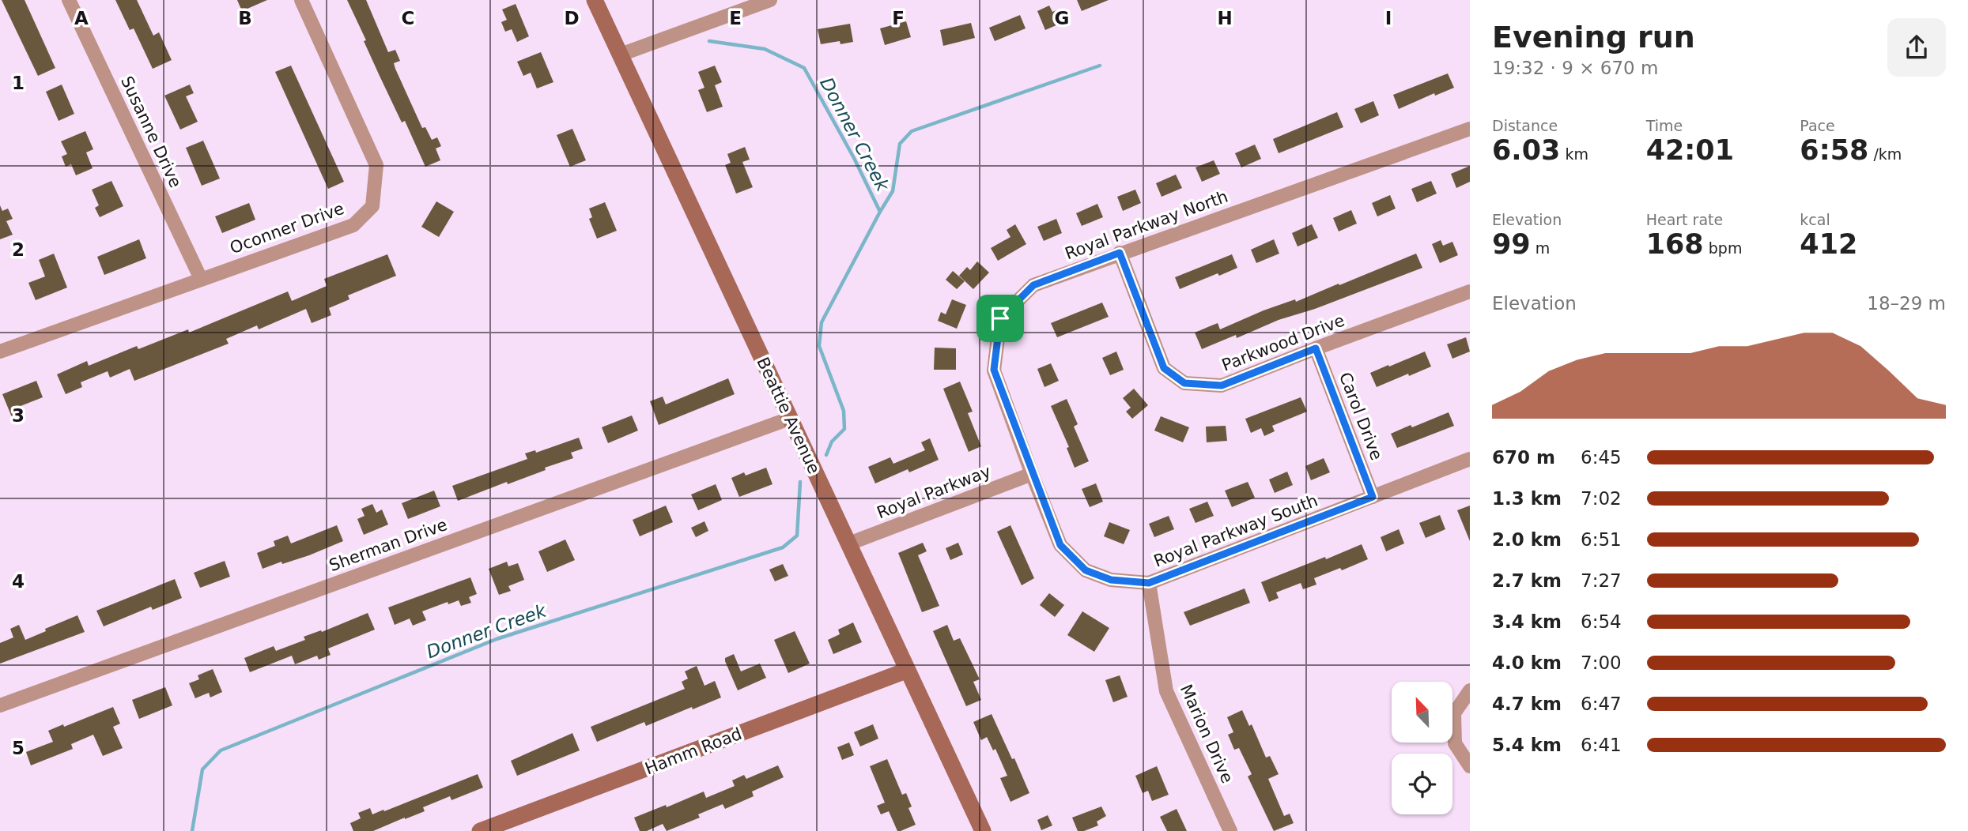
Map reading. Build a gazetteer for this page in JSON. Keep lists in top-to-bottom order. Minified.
{"streets":{"street":["Susanne Drive","Royal Parkway North","Oconner Drive","Parkwood Drive","Beattie Avenue","Carol Drive","Royal Parkway","Royal Parkway South","Sherman Drive","Marion Drive","Hamm Road"]},"crossings":[["Susanne Drive","Oconner Drive"],["Royal Parkway North","Parkwood Drive"],["Royal Parkway North","Royal Parkway"],["Royal Parkway North","Royal Parkway South"],["Parkwood Drive","Carol Drive"],["Beattie Avenue","Royal Parkway"],["Beattie Avenue","Sherman Drive"],["Beattie Avenue","Hamm Road"],["Carol Drive","Royal Parkway South"],["Royal Parkway","Royal Parkway South"],["Royal Parkway South","Marion Drive"]],"water":["Donner Creek"],"north":"top left","page":{"heading":["Evening run","19:32 · 9 × 670 m"],"stats":[["Distance","6.03 km"],["Time","42:01"],["Pace","6:58 /km"],["Elevation","99 m"],["Heart rate","168 bpm"],["kcal","412"]],"chart":["Elevation","18–29 m"],"list":[{"name":"670 m","note":"6:45"},{"name":"1.3 km","note":"7:02"},{"name":"2.0 km","note":"6:51"},{"name":"2.7 km","note":"7:27"},{"name":"3.4 km","note":"6:54"},{"name":"4.0 km","note":"7:00"},{"name":"4.7 km","note":"6:47"},{"name":"5.4 km","note":"6:41"}]},"grid":{"columns":["A","B","C","D","E","F","G","H","I"],"rows":["1","2","3","4","5"]}}
